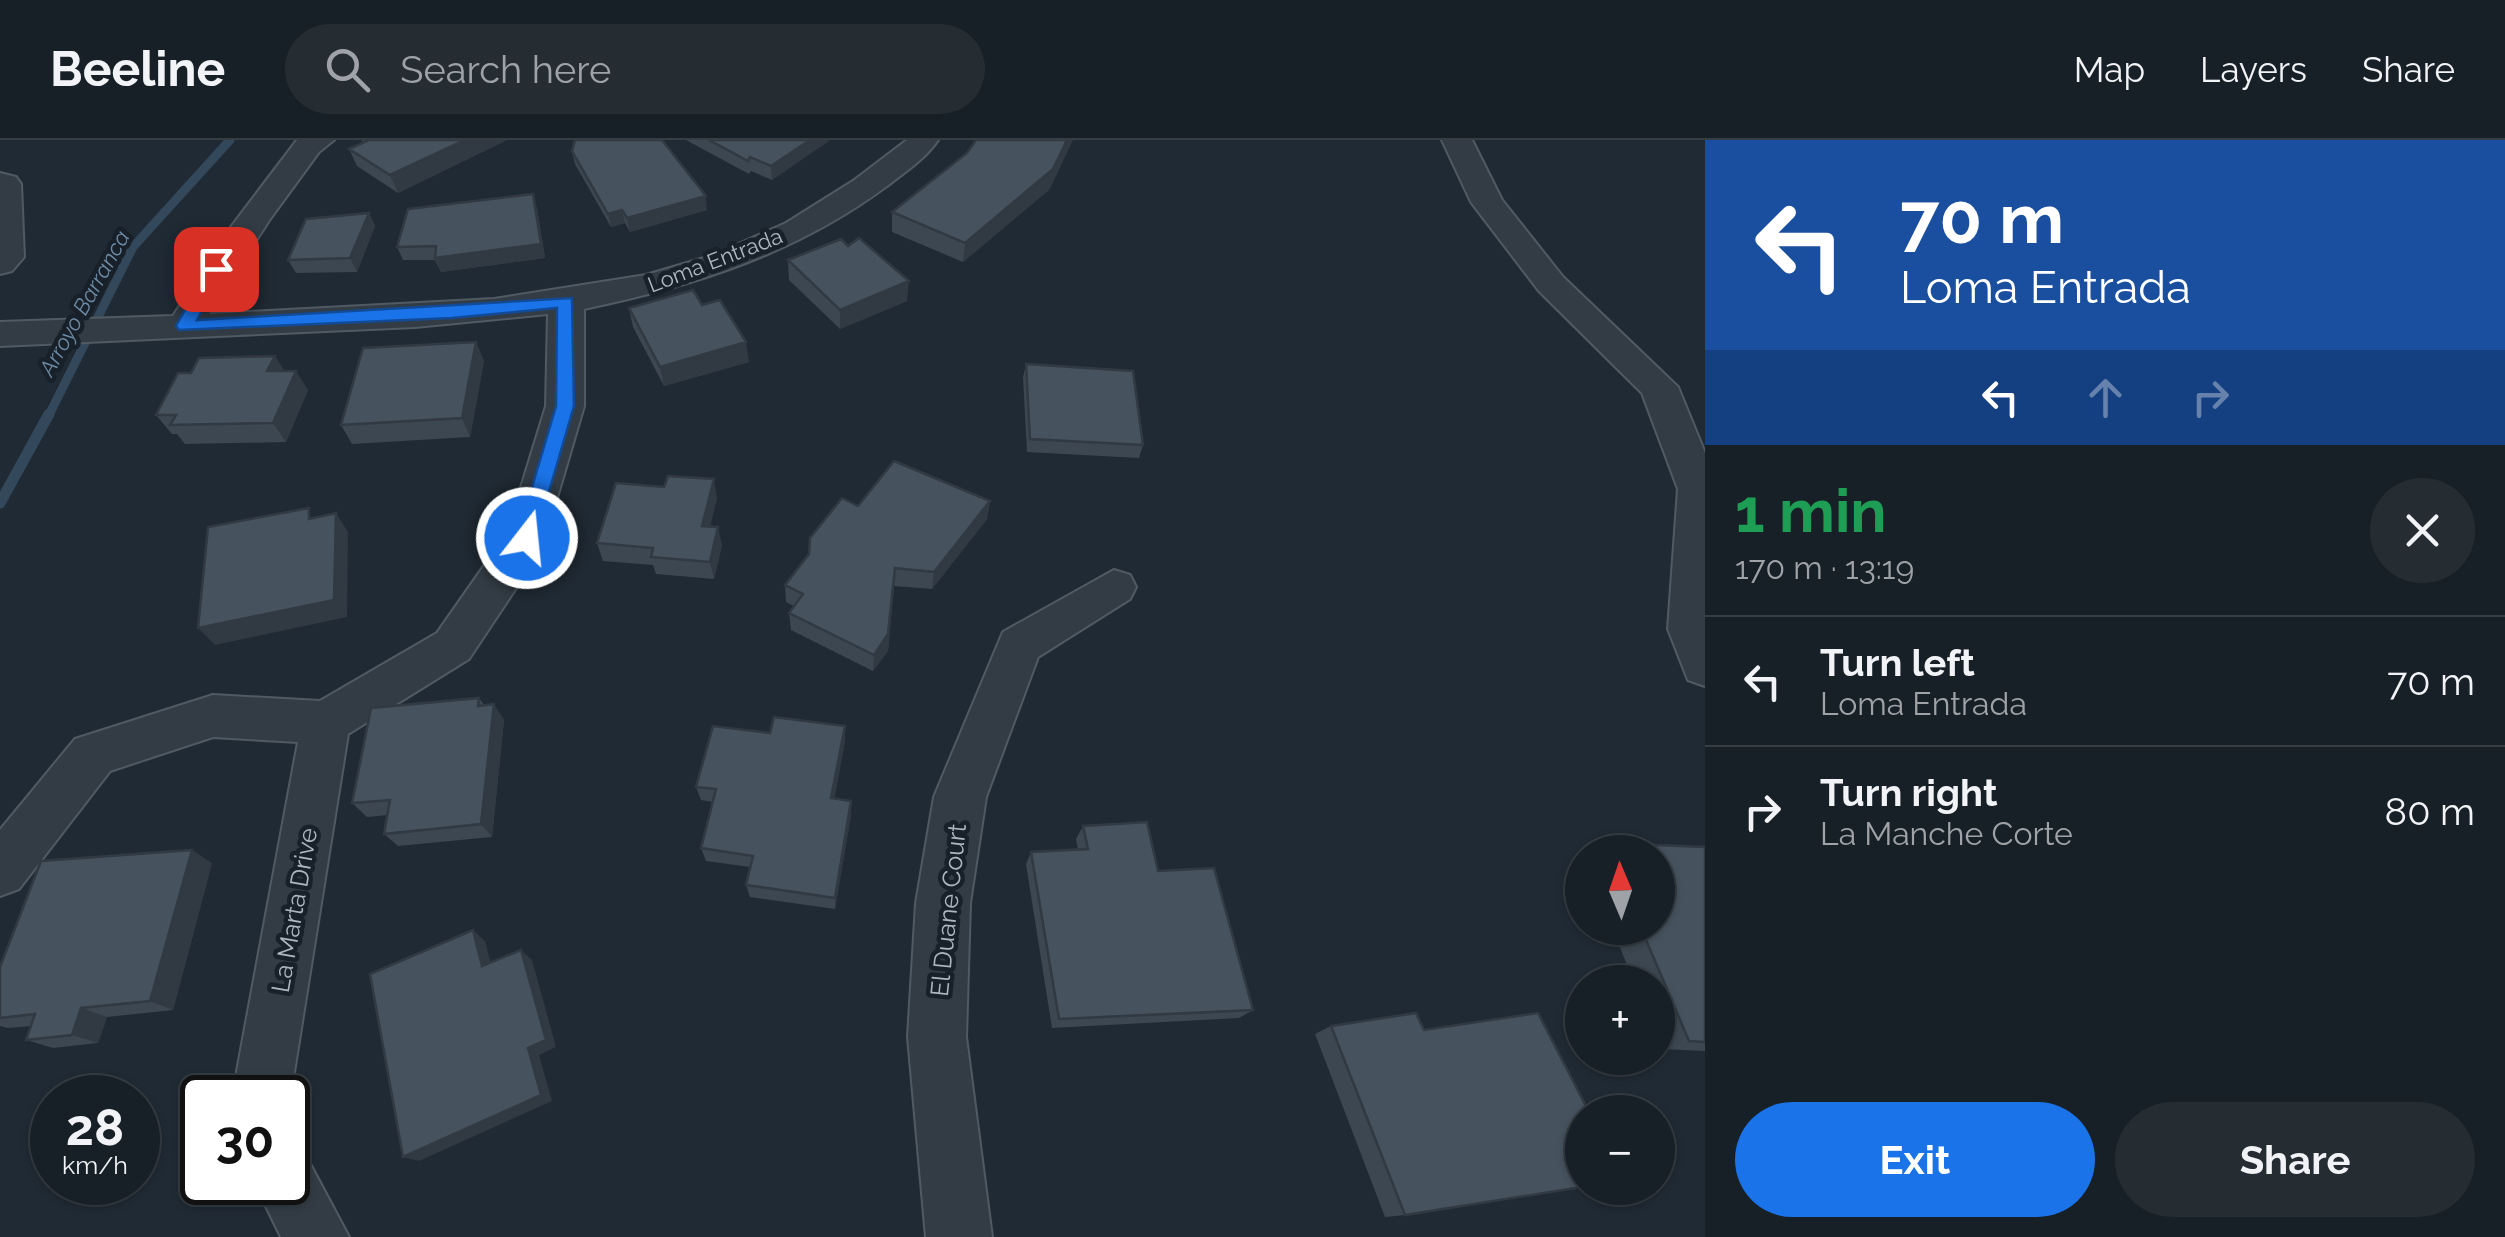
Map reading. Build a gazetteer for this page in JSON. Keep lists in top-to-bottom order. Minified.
{"streets":{"street":["Loma Entrada","La Marta Drive","El Duane Court"]},"water":["Arroyo Barranca"],"north":"top","page":{"header":"Beeline","search":"Search here","nav":["Map","Layers","Share"],"turn":["70 m","Loma Entrada"],"heading":["1 min","170 m · 13:19"],"list":[{"name":"Turn left","note":"Loma Entrada","value":"70 m"},{"name":"Turn right","note":"La Manche Corte","value":"80 m"}],"map_buttons":["+","−"],"speed":"28 km/h","limit":"30","buttons":["Exit","Share"]}}
